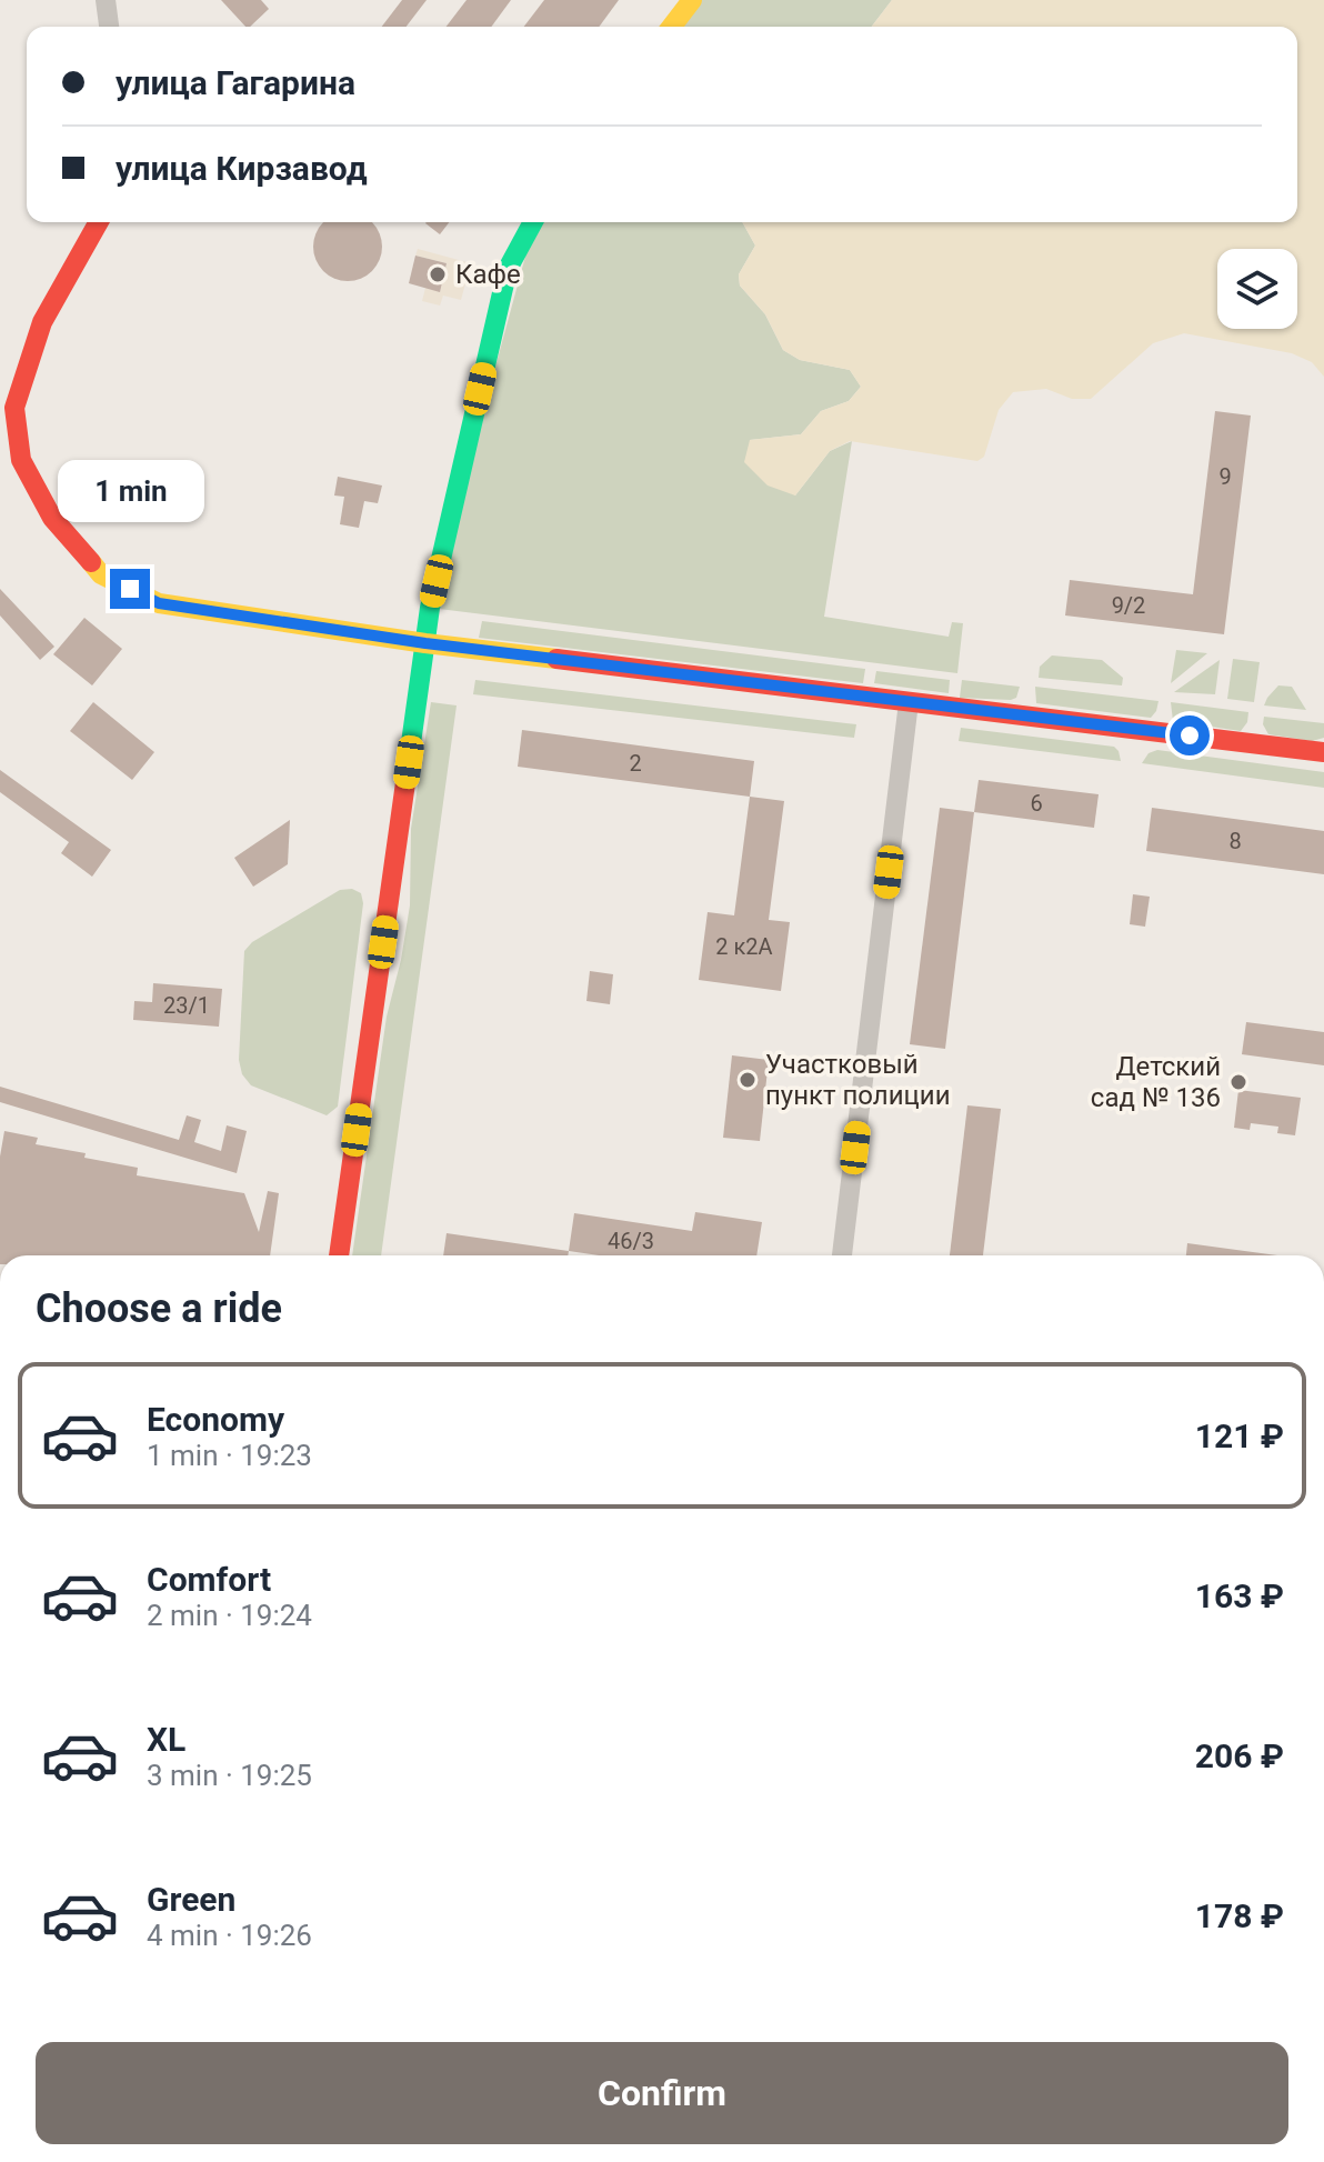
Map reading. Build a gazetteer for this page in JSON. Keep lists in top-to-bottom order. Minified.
{"places":["Кафе","Участковый пункт полиции","Детский сад № 136"],"house_numbers":["9","9/2","2","6","8","2 к2А","23/1","46/3"],"page":{"banner":["улица Гагарина","улица Кирзавод"],"bubble":"1 min","heading":"Choose a ride","list":[{"name":"Economy","note":"1 min · 19:23","value":"121 ₽"},{"name":"Comfort","note":"2 min · 19:24","value":"163 ₽"},{"name":"XL","note":"3 min · 19:25","value":"206 ₽"},{"name":"Green","note":"4 min · 19:26","value":"178 ₽"}],"buttons":"Confirm"}}
